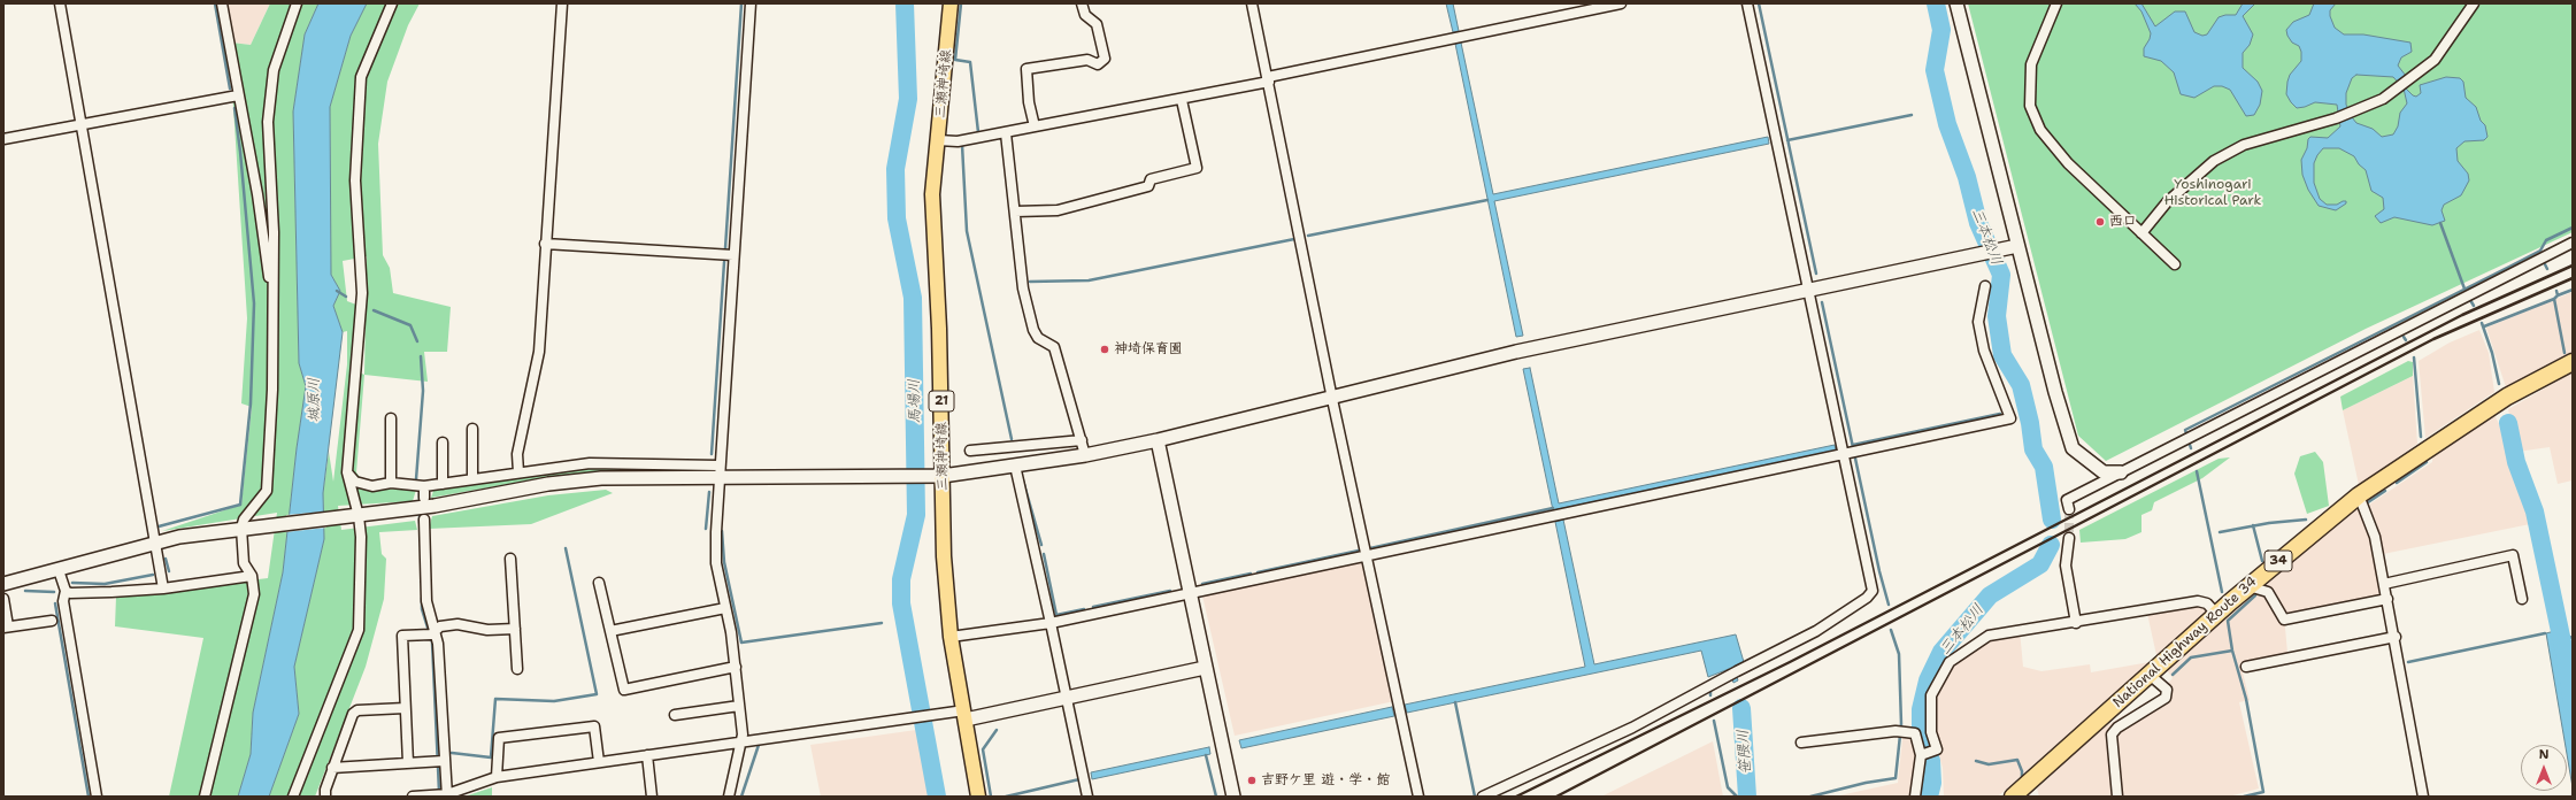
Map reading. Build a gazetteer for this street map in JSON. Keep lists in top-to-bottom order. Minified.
{"streets":{"highway":["34","National Highway Route 34"],"main road":["三瀬神埼線","21"]},"water":["三本松川","城原川","馬場川","笹隈川"],"parks":["Yoshinogari Historical Park"],"places":["西口","神埼保育園","吉野ケ里 遊・学・館"],"north":"top"}
